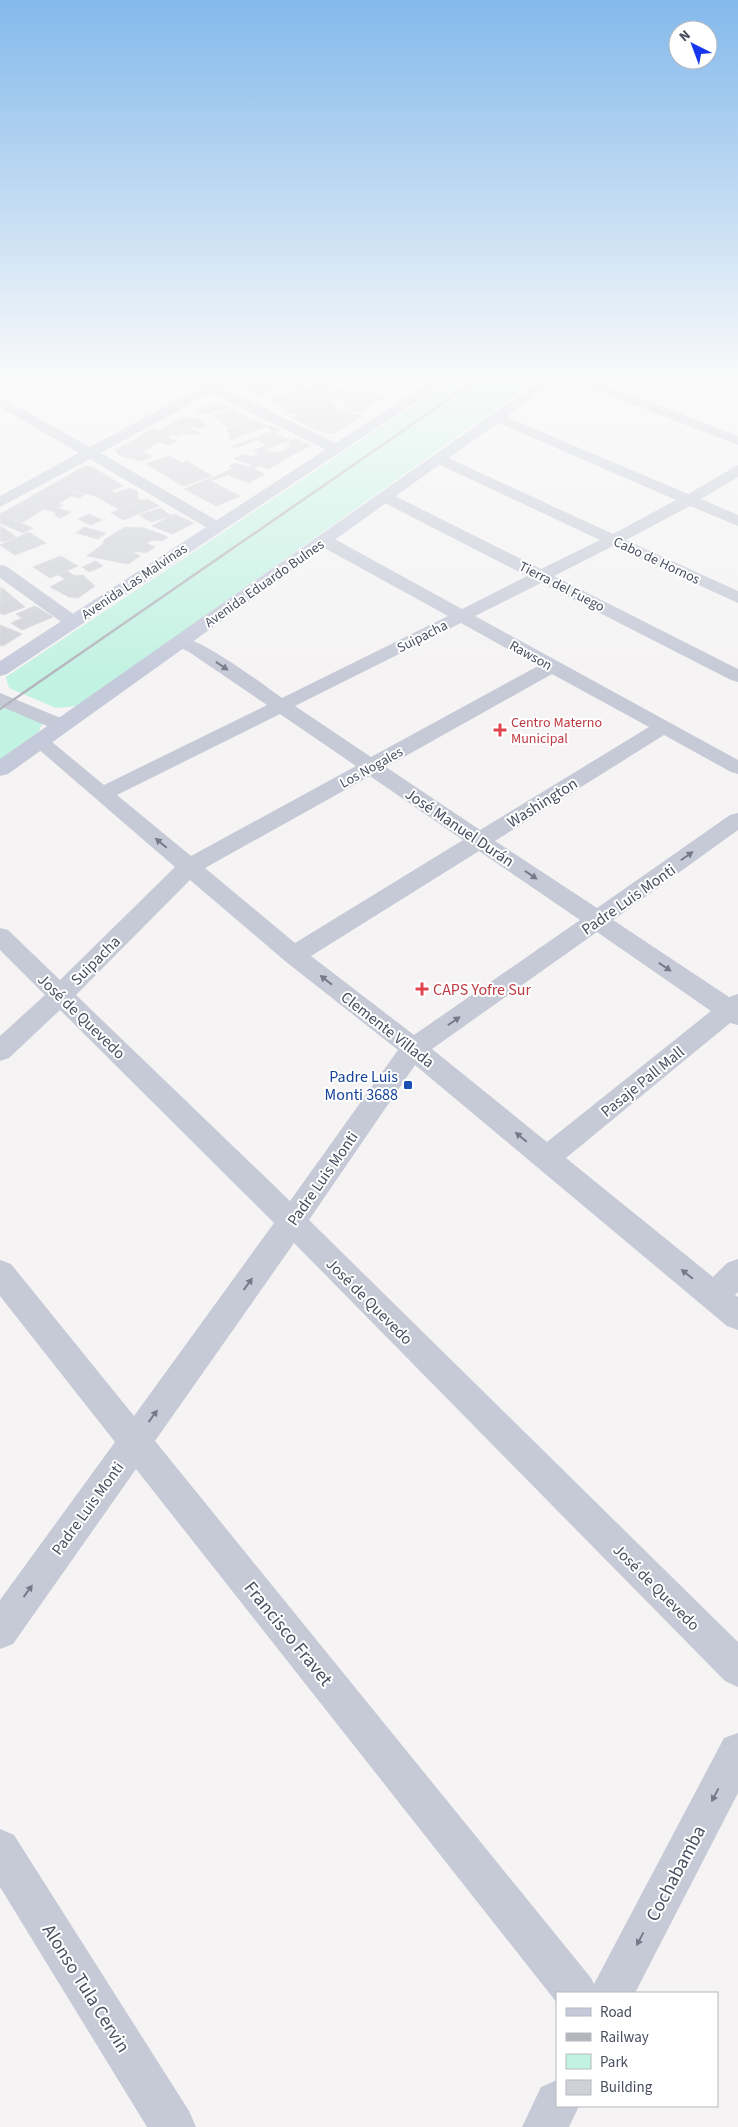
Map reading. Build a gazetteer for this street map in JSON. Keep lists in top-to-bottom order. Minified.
{"streets":{"main road":["Avenida Las Malvinas","Avenida Eduardo Bulnes"],"street":["Cabo de Hornos","Tierra del Fuego","Suipacha","Rawson","Los Nogales","Washington","José Manuel Durán","Padre Luis Monti","José de Quevedo","Clemente Villada","Pasaje Pall Mall","Francisco Fravet","Cochabamba","Alonso Tula Cervin"]},"crossings":[["Cabo de Hornos","Suipacha"],["Avenida Eduardo Bulnes","Tierra del Fuego"],["Avenida Eduardo Bulnes","Rawson"],["Avenida Eduardo Bulnes","José Manuel Durán"],["Avenida Eduardo Bulnes","Clemente Villada"],["Tierra del Fuego","Suipacha"],["Suipacha","Rawson"],["Suipacha","Los Nogales"],["Suipacha","José Manuel Durán"],["Suipacha","José de Quevedo"],["Suipacha","Clemente Villada"],["Rawson","Los Nogales"],["Rawson","Washington"],["Los Nogales","José Manuel Durán"],["Los Nogales","Clemente Villada"],["Washington","José Manuel Durán"],["Washington","Clemente Villada"],["José Manuel Durán","Padre Luis Monti"],["José Manuel Durán","Pasaje Pall Mall"],["Padre Luis Monti","José de Quevedo"],["Padre Luis Monti","Clemente Villada"],["Padre Luis Monti","Francisco Fravet"],["Clemente Villada","Pasaje Pall Mall"]],"one_way":["José Manuel Durán","Padre Luis Monti","Clemente Villada","Cochabamba"],"places":{"health":["Centro Materno Municipal","CAPS Yofre Sur"],"transit":["Padre Luis Monti 3688"]},"legend":["Road","Railway","Park","Building"],"north":"top left"}
